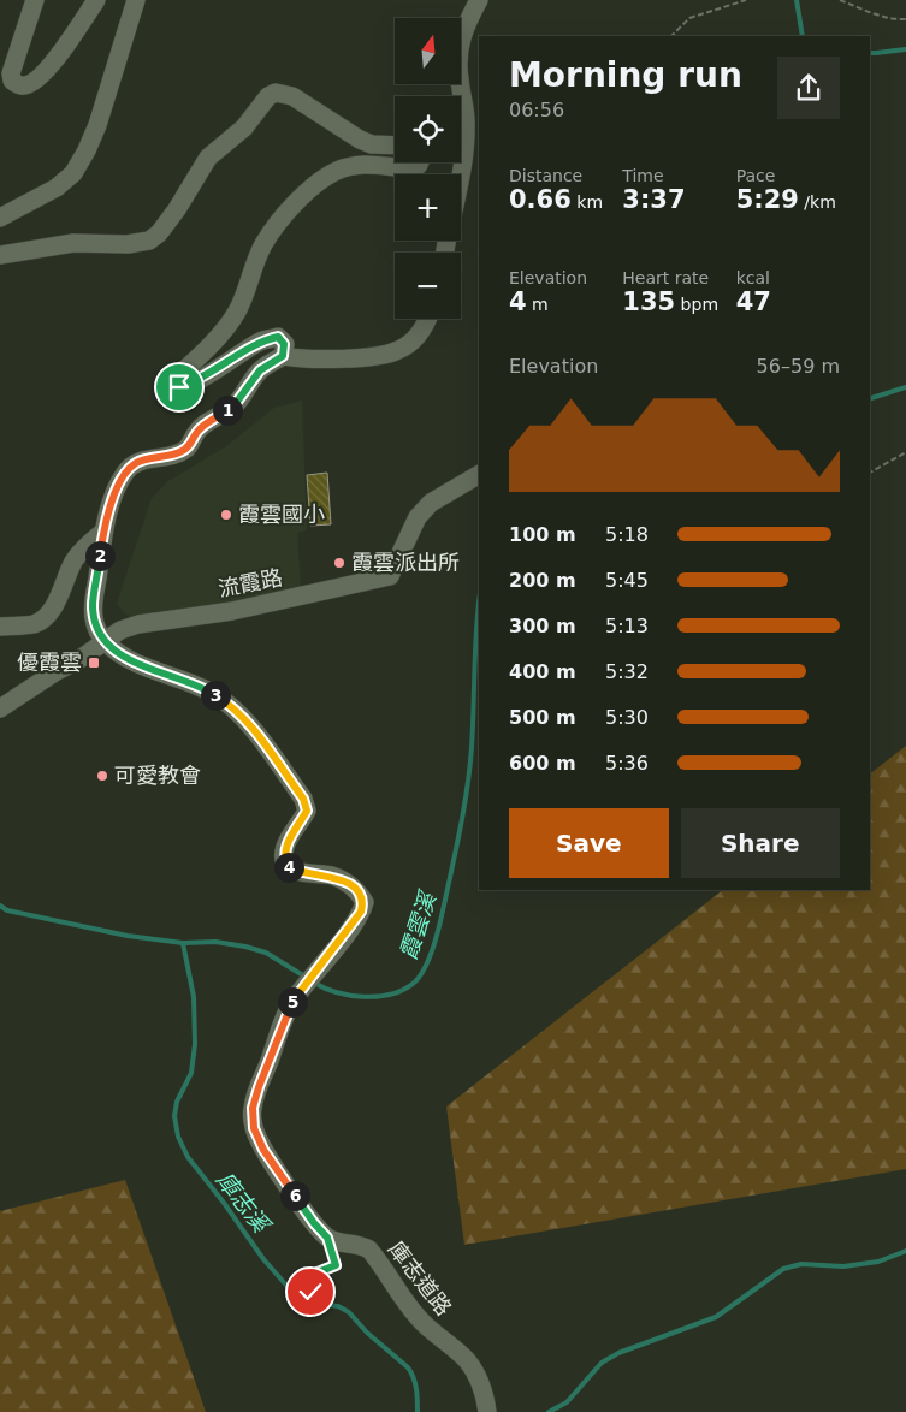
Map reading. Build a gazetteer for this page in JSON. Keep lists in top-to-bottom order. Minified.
{"streets":{"street":["流霞路","庫志道路"]},"water":["霞雲溪","庫志溪"],"places":{"other":["霞雲國小","霞雲派出所","可愛教會"],"transit":["優霞雲"]},"north":"top","page":{"map_buttons":["+","−"],"heading":["Morning run","06:56"],"stats":[["Distance","0.66 km"],["Time","3:37"],["Pace","5:29 /km"],["Elevation","4 m"],["Heart rate","135 bpm"],["kcal","47"]],"chart":["Elevation","56–59 m"],"pins":["1","2","3","4","5","6"],"list":[{"name":"100 m","note":"5:18"},{"name":"200 m","note":"5:45"},{"name":"300 m","note":"5:13"},{"name":"400 m","note":"5:32"},{"name":"500 m","note":"5:30"},{"name":"600 m","note":"5:36"}],"buttons":["Save","Share"]}}
